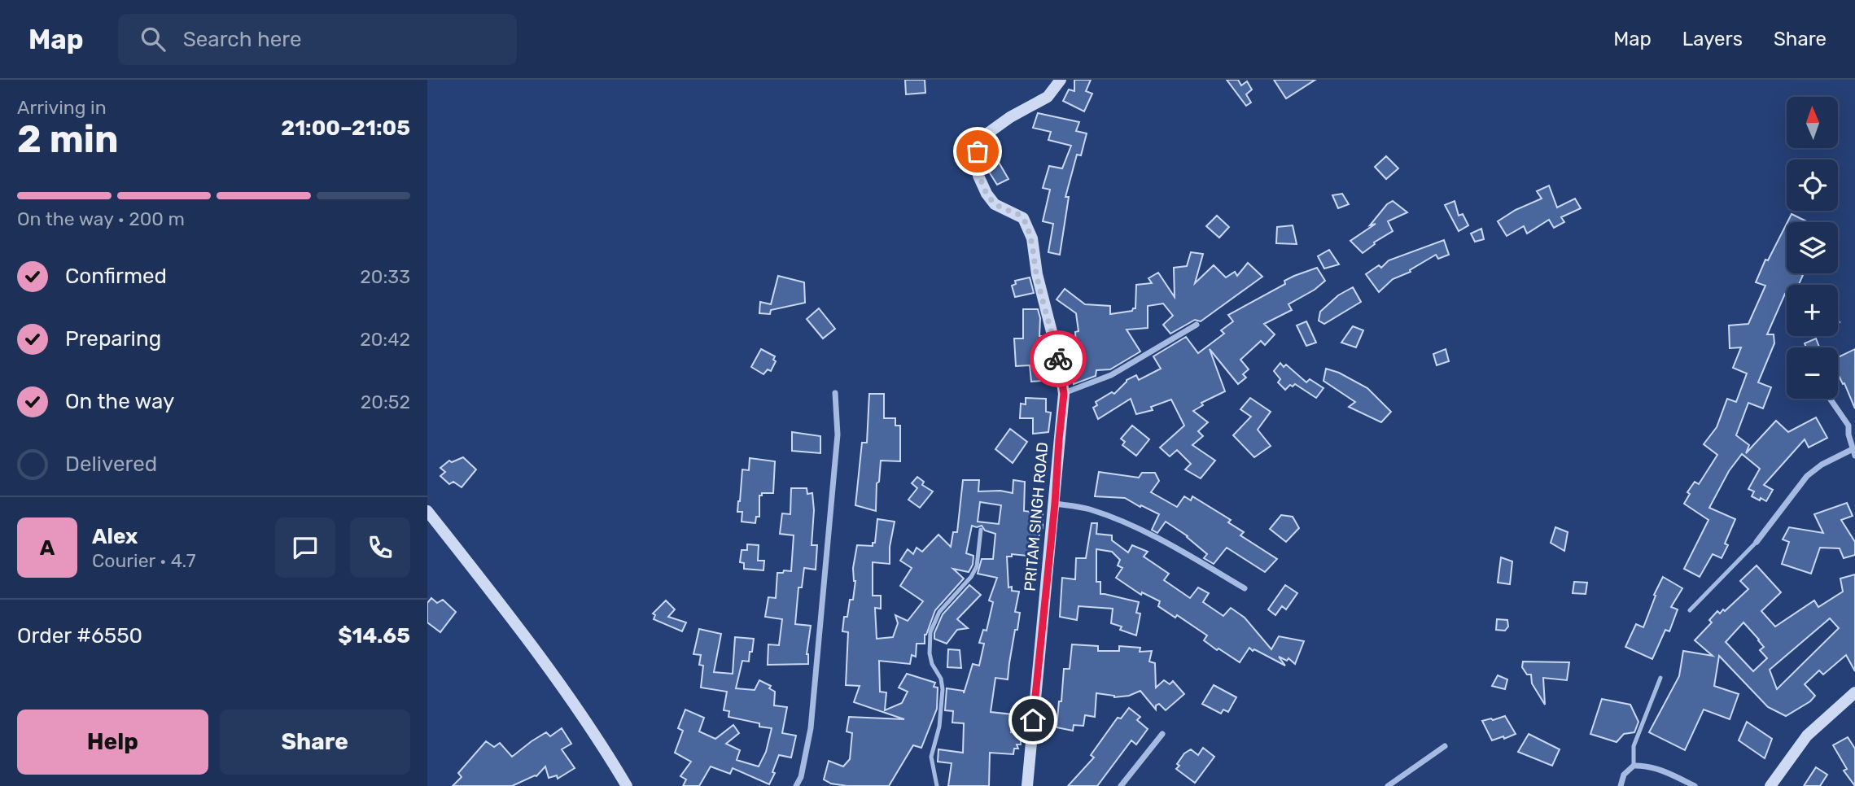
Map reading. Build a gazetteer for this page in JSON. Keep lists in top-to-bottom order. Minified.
{"streets":{"street":["PRITAM SINGH ROAD"]},"north":"top","page":{"header":"Map","search":"Search here","nav":["Map","Layers","Share"],"heading":["2 min","Arriving in","21:00–21:05"],"panel":["Alex","Courier · 4.7","Order #6550","$14.65"],"map_buttons":["+","−"],"bar":"On the way · 200 m","list":[["Confirmed","20:33"],["Preparing","20:42"],["On the way","20:52"],"Delivered"],"round":"A","buttons":["Help","Share"]}}
